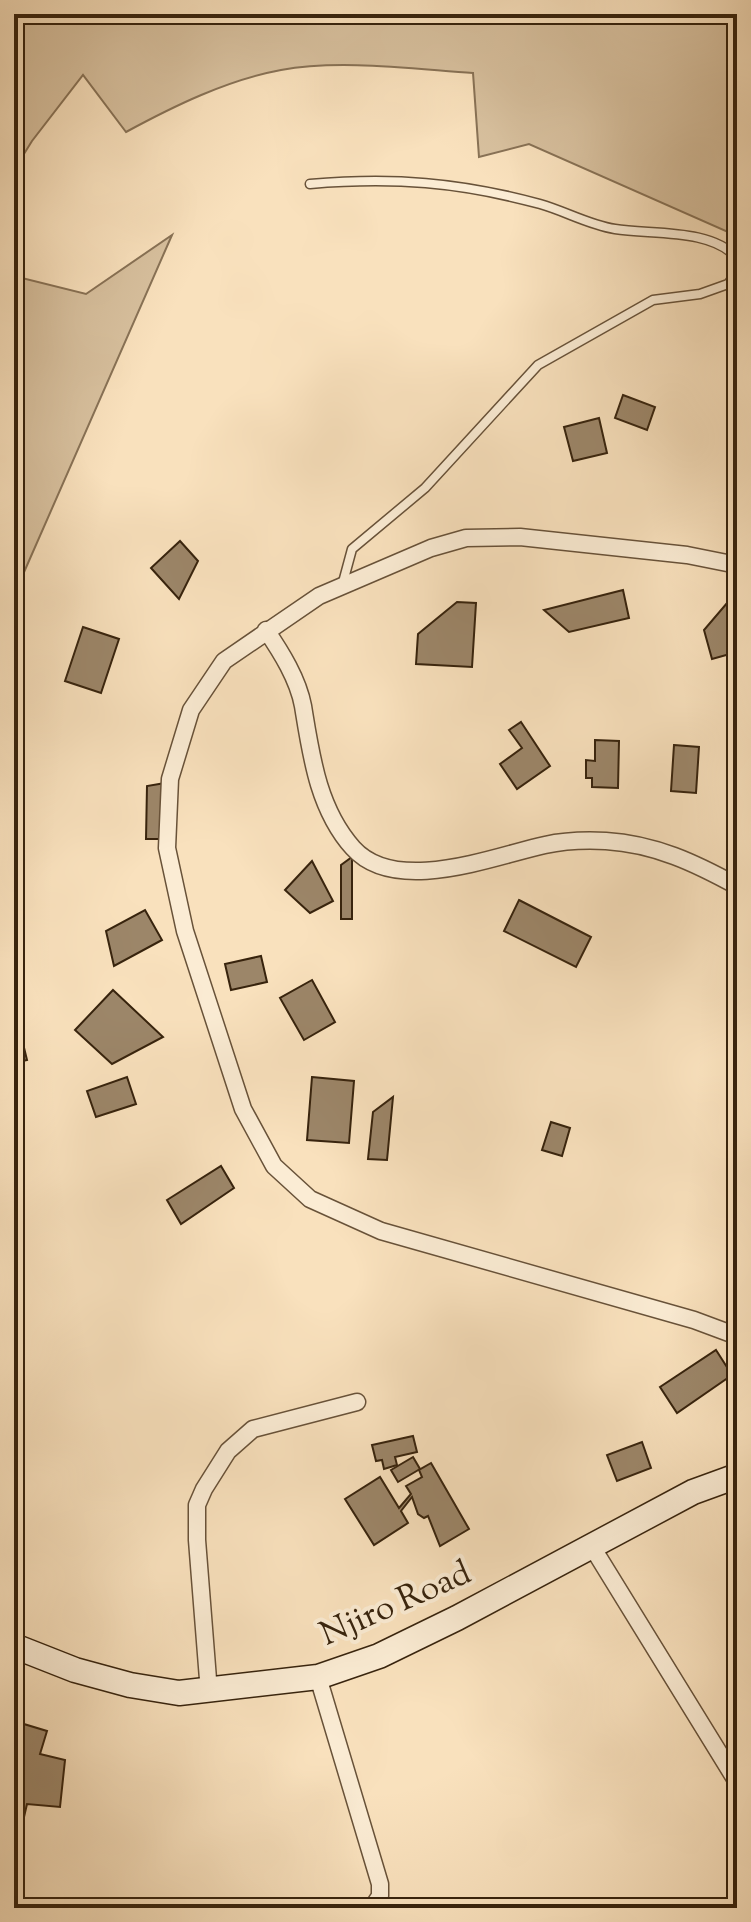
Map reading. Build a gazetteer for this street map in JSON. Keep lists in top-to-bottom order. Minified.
{"streets":{"street":["Njiro Road"]}}
